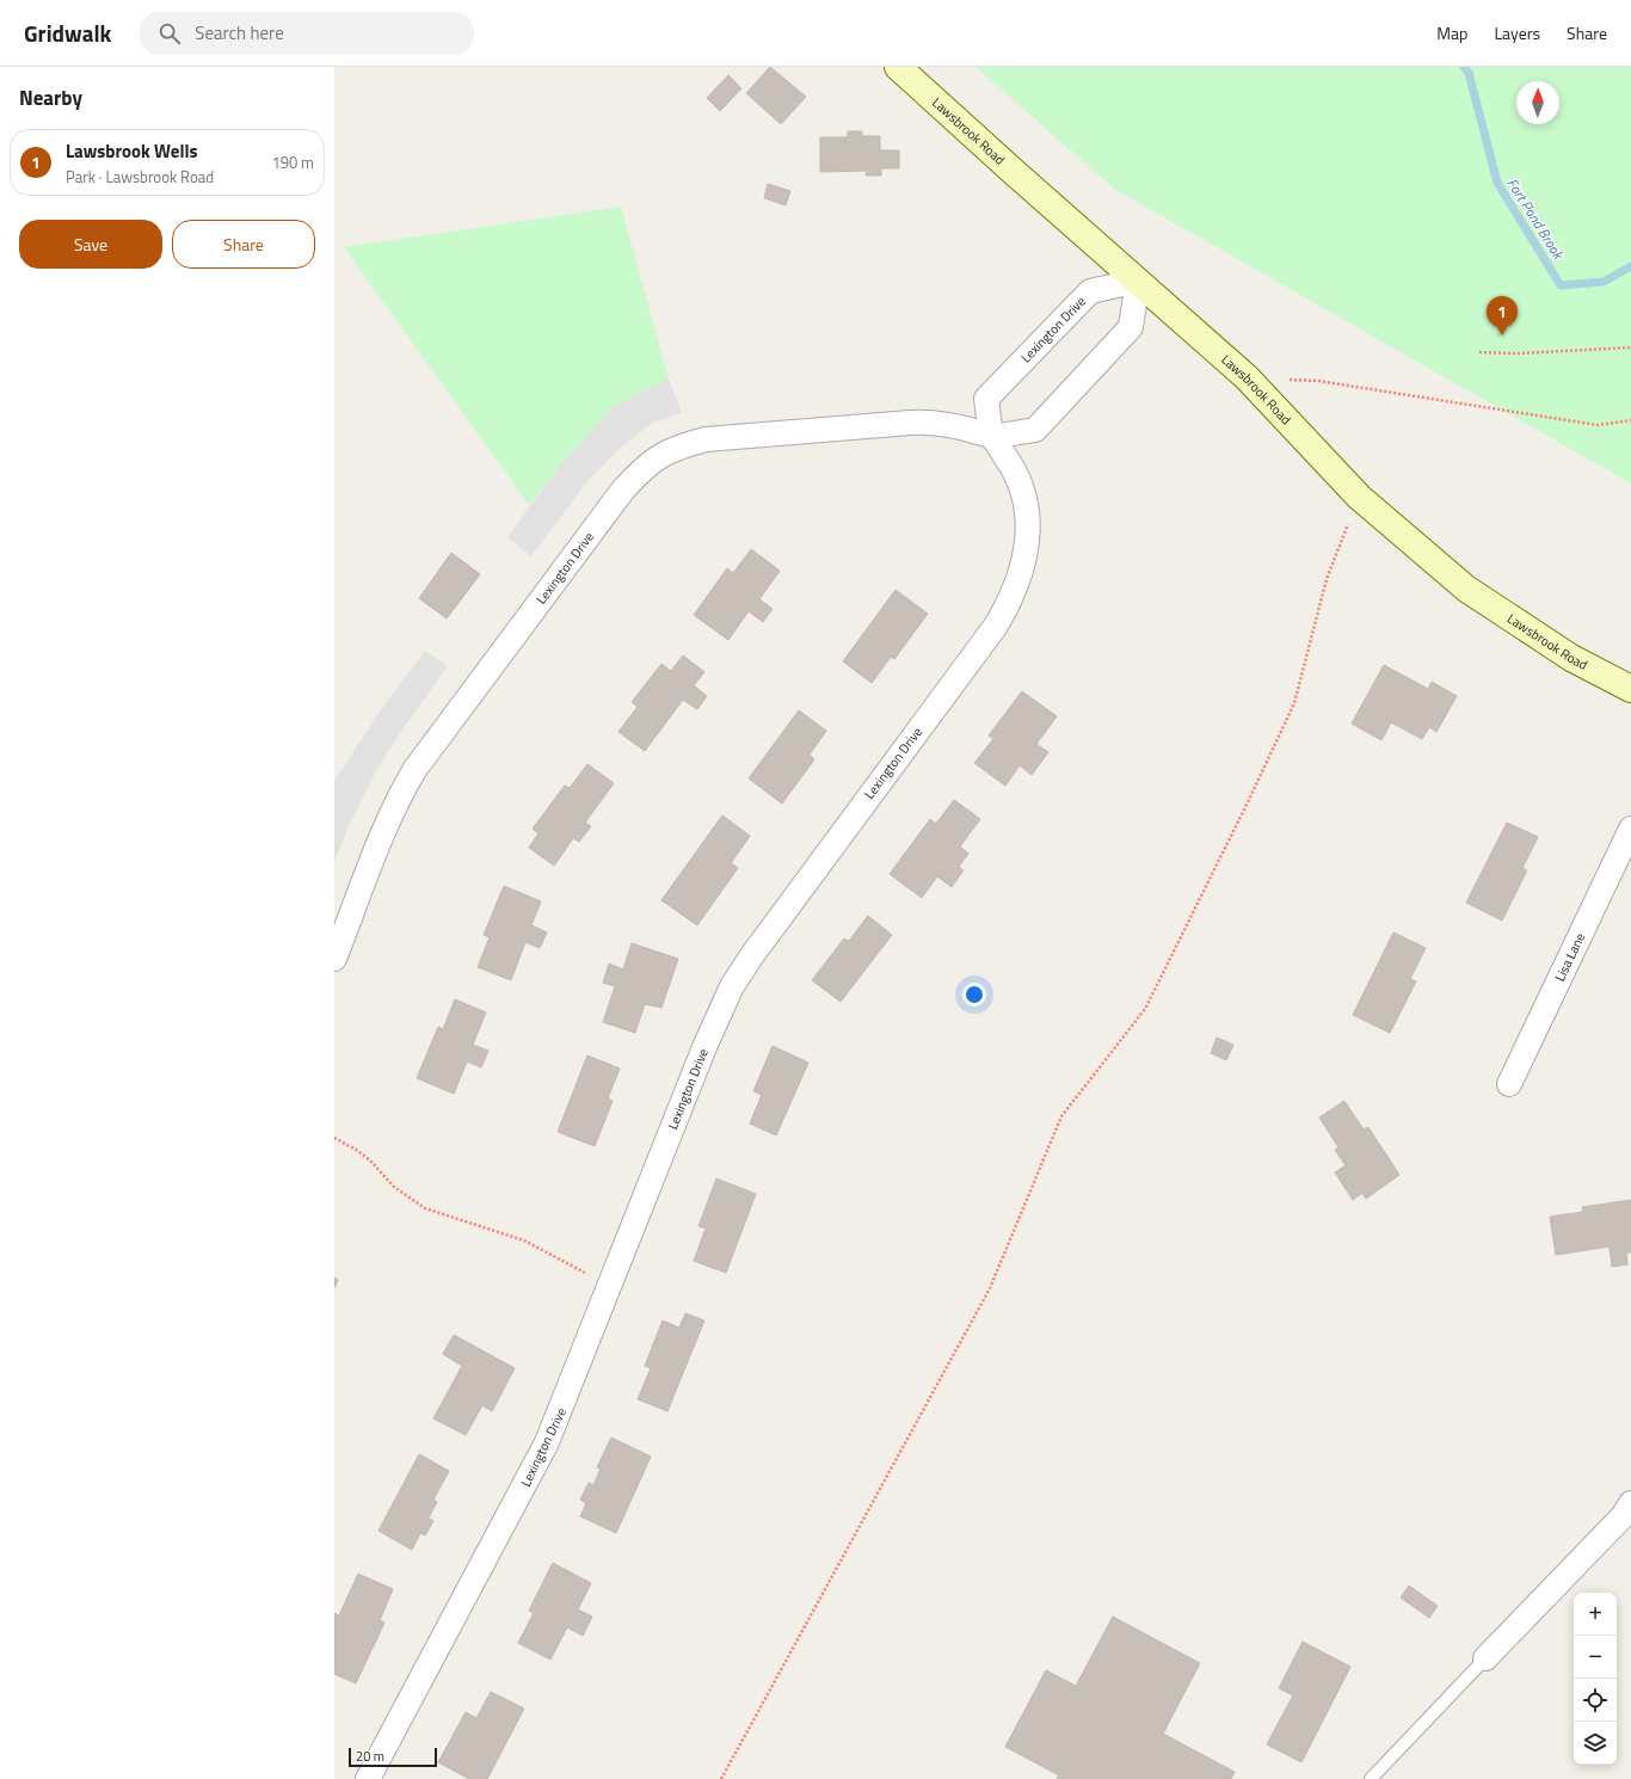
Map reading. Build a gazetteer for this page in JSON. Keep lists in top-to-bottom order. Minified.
{"streets":{"street":["Lawsbrook Road","Lexington Drive","Lisa Lane"]},"crossings":[["Lawsbrook Road","Lexington Drive"]],"water":["Fort Pond Brook"],"scale_bar":"20 m","north":"top","page":{"header":"Gridwalk","search":"Search here","nav":["Map","Layers","Share"],"heading":"Nearby","list":[{"mark":"1","name":"Lawsbrook Wells","note":"Park · Lawsbrook Road","value":"190 m"}],"buttons":["Save","Share"],"pins":"1","map_buttons":["+","−"],"scale":"20 m"}}
